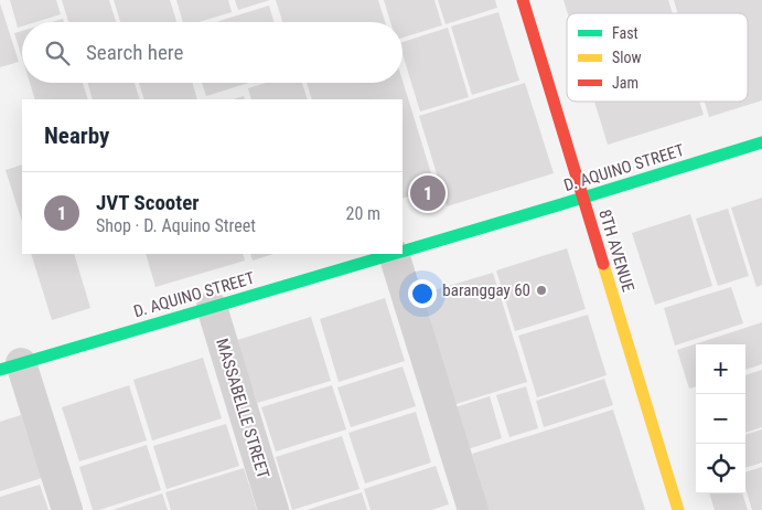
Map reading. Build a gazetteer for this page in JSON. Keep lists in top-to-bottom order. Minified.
{"streets":{"street":["D. AQUINO STREET","8TH AVENUE","MASSABELLE STREET"]},"crossings":[["D. AQUINO STREET","8TH AVENUE"],["D. AQUINO STREET","MASSABELLE STREET"]],"places":["baranggay 60"],"legend":["Fast","Slow","Jam"],"page":{"search":"Search here","heading":"Nearby","list":[{"mark":"1","name":"JVT Scooter","note":"Shop · D. Aquino Street","value":"20 m"}],"pins":"1","map_buttons":["+","−"]}}
